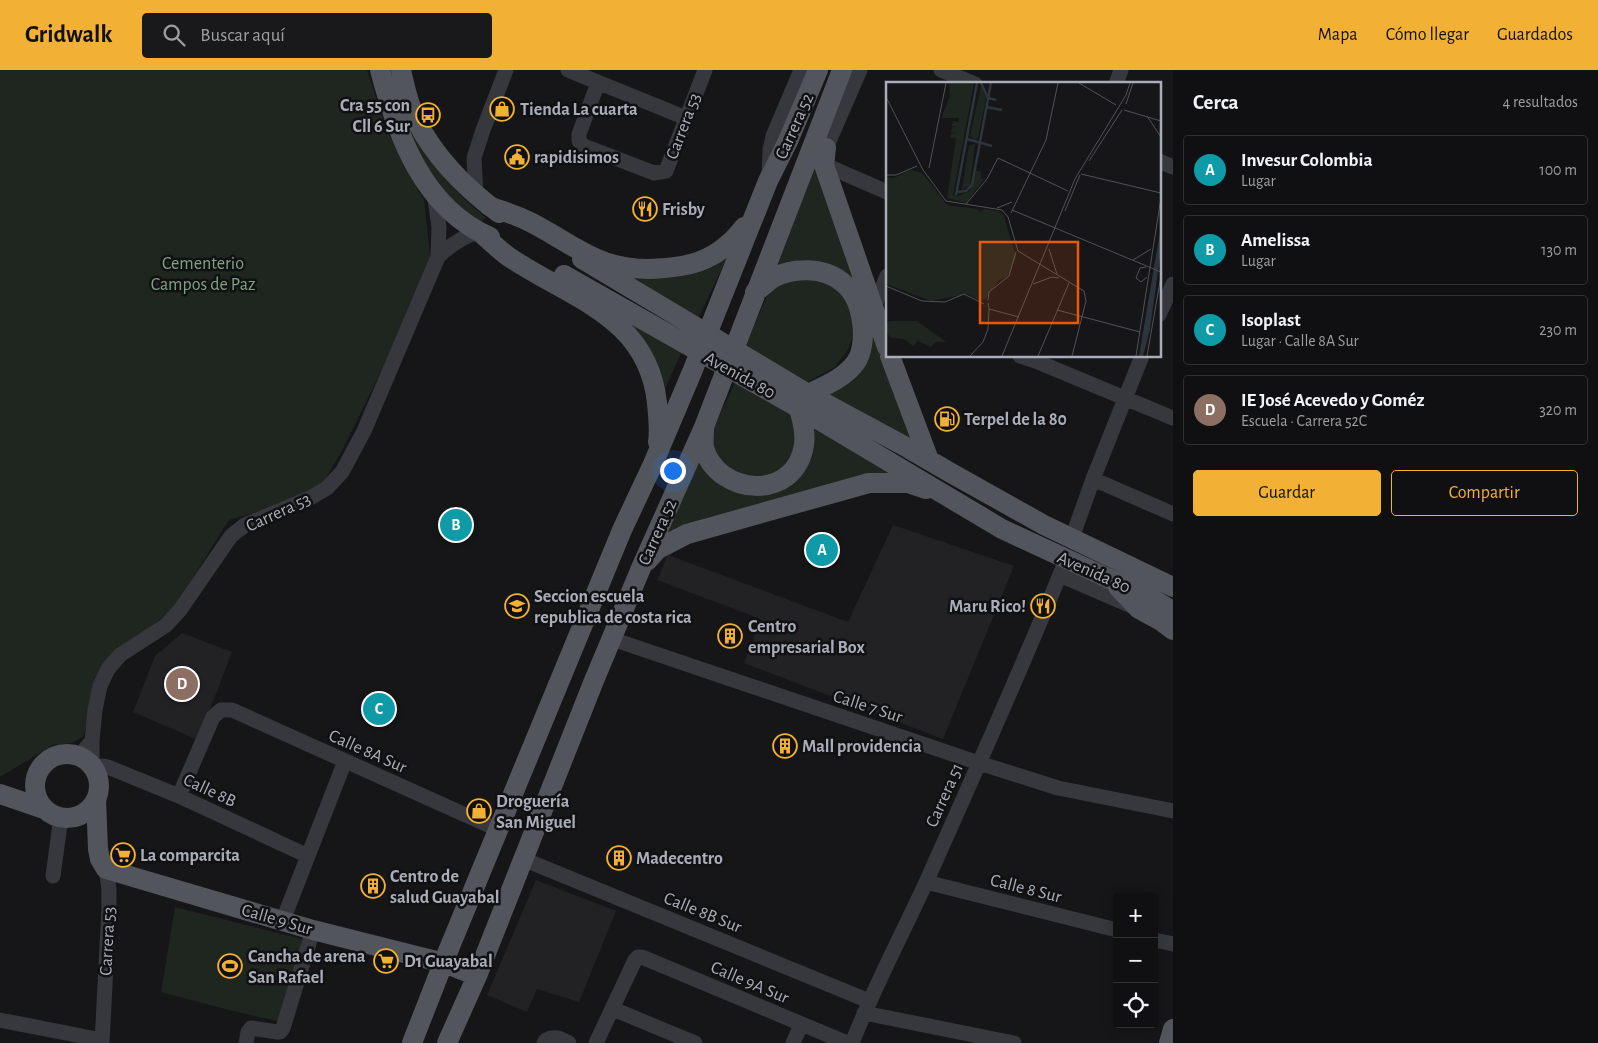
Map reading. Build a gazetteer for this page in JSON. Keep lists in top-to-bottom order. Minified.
{"streets":{"main road":["Carrera 53","Carrera 52","Avenida 80","Calle 9 Sur"],"street":["Calle 7 Sur","Calle 8A Sur","Calle 8B","Carrera 51","Calle 8 Sur","Calle 8B Sur","Calle 9A Sur"]},"crossings":[["Carrera 53","Avenida 80"],["Carrera 53","Calle 8B"],["Carrera 53","Calle 9 Sur"],["Carrera 52","Calle 7 Sur"],["Carrera 52","Calle 8A Sur"],["Carrera 52","Calle 8B Sur"],["Carrera 52","Calle 9 Sur"],["Avenida 80","Carrera 51"],["Calle 7 Sur","Carrera 51"],["Calle 8A Sur","Calle 8B"],["Carrera 51","Calle 8 Sur"],["Carrera 51","Calle 8B Sur"]],"parks":["Cementerio Campos de Paz"],"places":{"shop":["Tienda La cuarta","Droguería San Miguel"],"bus stop":["Cra 55 con Cll 6 Sur"],"public building":["rapidisimos"],"restaurant":["Frisby","Maru Rico!"],"fuel station":["Terpel de la 80"],"school or university":["Seccion escuela republica de costa rica"],"building":["Centro empresarial Box","Mall providencia","Madecentro","Centro de salud Guayabal"],"supermarket":["La comparcita","D1 Guayabal"],"sports":["Cancha de arena San Rafael"]},"page":{"header":"Gridwalk","search":"Buscar aquí","nav":["Mapa","Cómo llegar","Guardados"],"heading":["Cerca","4 resultados"],"list":[{"mark":"A","name":"Invesur Colombia","note":"Lugar","value":"100 m"},{"mark":"B","name":"Amelissa","note":"Lugar","value":"130 m"},{"mark":"C","name":"Isoplast","note":"Lugar · Calle 8A Sur","value":"230 m"},{"mark":"D","name":"IE José Acevedo y Goméz","note":"Escuela · Carrera 52C","value":"320 m"}],"buttons":["Guardar","Compartir"],"pins":["B","A","D","C"],"map_buttons":["+","−"]}}
